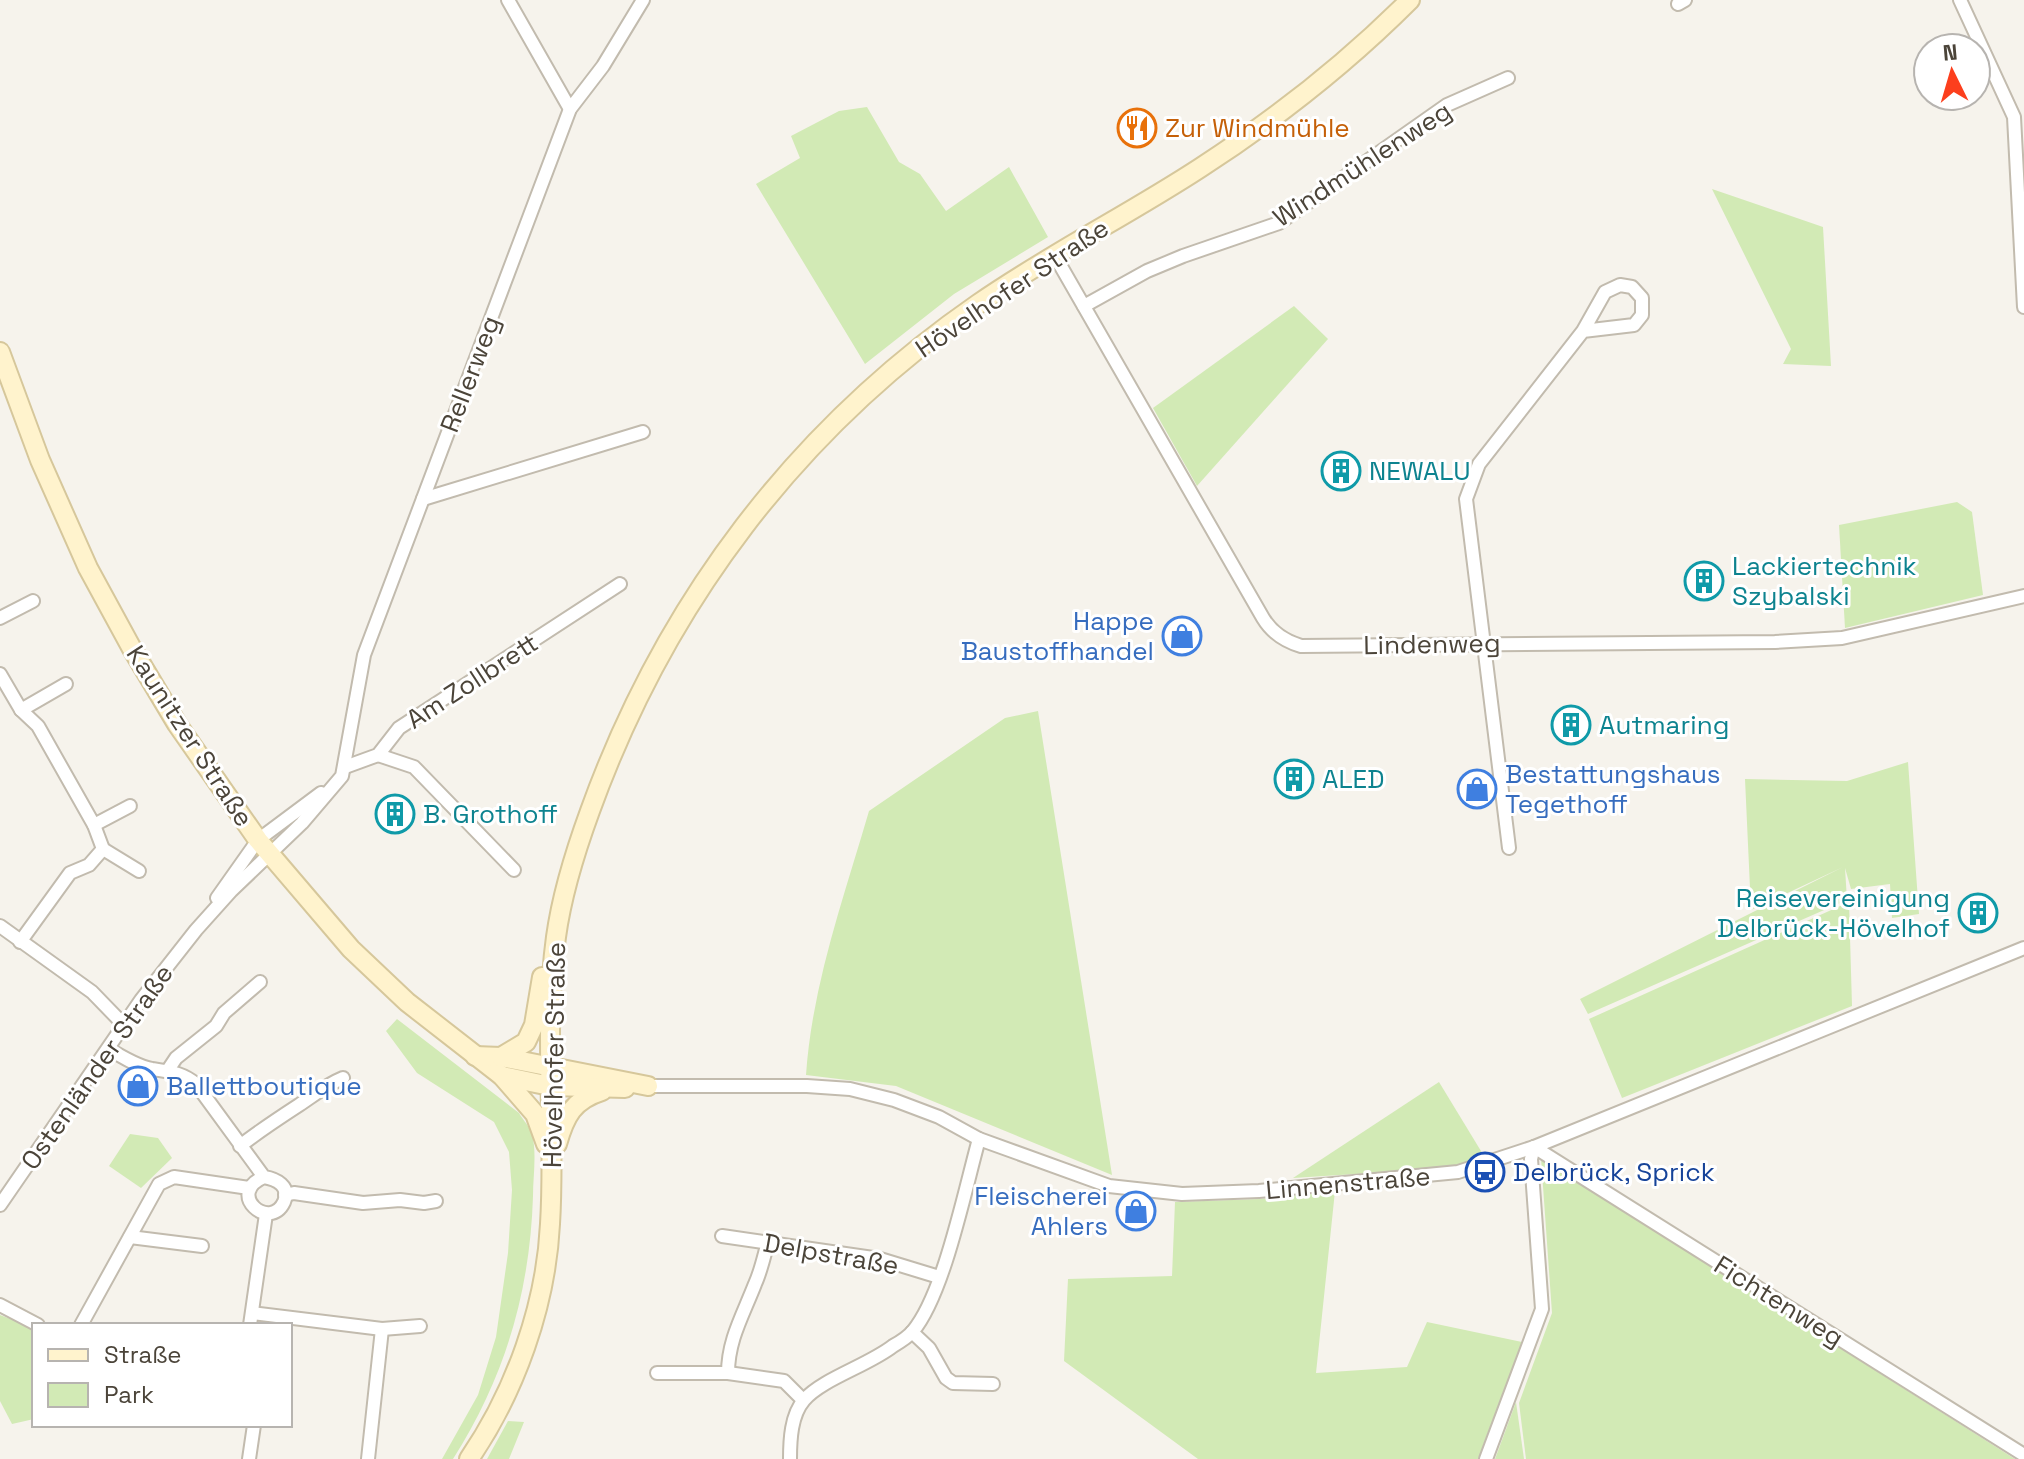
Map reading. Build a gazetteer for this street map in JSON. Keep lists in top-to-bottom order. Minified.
{"streets":{"main road":["Hövelhofer Straße","Kaunitzer Straße"],"street":["Windmühlenweg","Rellerweg","Lindenweg","Am Zollbrett","Ostenländer Straße","Linnenstraße","Delpstraße","Fichtenweg"]},"crossings":[["Windmühlenweg","Lindenweg"],["Hövelhofer Straße","Lindenweg"],["Rellerweg","Am Zollbrett"],["Kaunitzer Straße","Ostenländer Straße"],["Linnenstraße","Fichtenweg"]],"places":{"restaurant":["Zur Windmühle"],"building":["NEWALU","Lackiertechnik Szybalski","Autmaring","ALED","B. Grothoff","Reisevereinigung Delbrück-Hövelhof"],"shop":["Happe Baustoffhandel","Bestattungshaus Tegethoff","Ballettboutique","Fleischerei Ahlers"],"bus stop":["Delbrück, Sprick"]},"legend":["Straße","Park"],"north":"top"}
